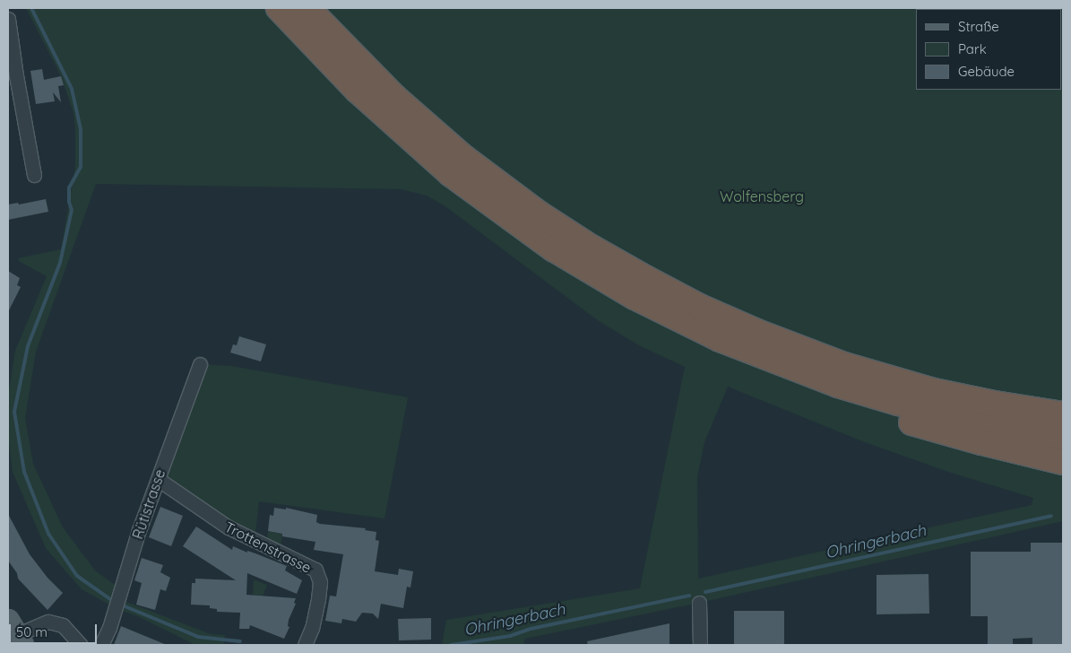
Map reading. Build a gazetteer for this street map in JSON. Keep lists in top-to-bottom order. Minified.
{"streets":{"street":["Rütistrasse","Trottenstrasse"]},"crossings":[["Rütistrasse","Trottenstrasse"]],"water":["Ohringerbach"],"parks":["Wolfensberg"],"legend":["Straße","Park","Gebäude"],"scale_bar":"50 m"}
